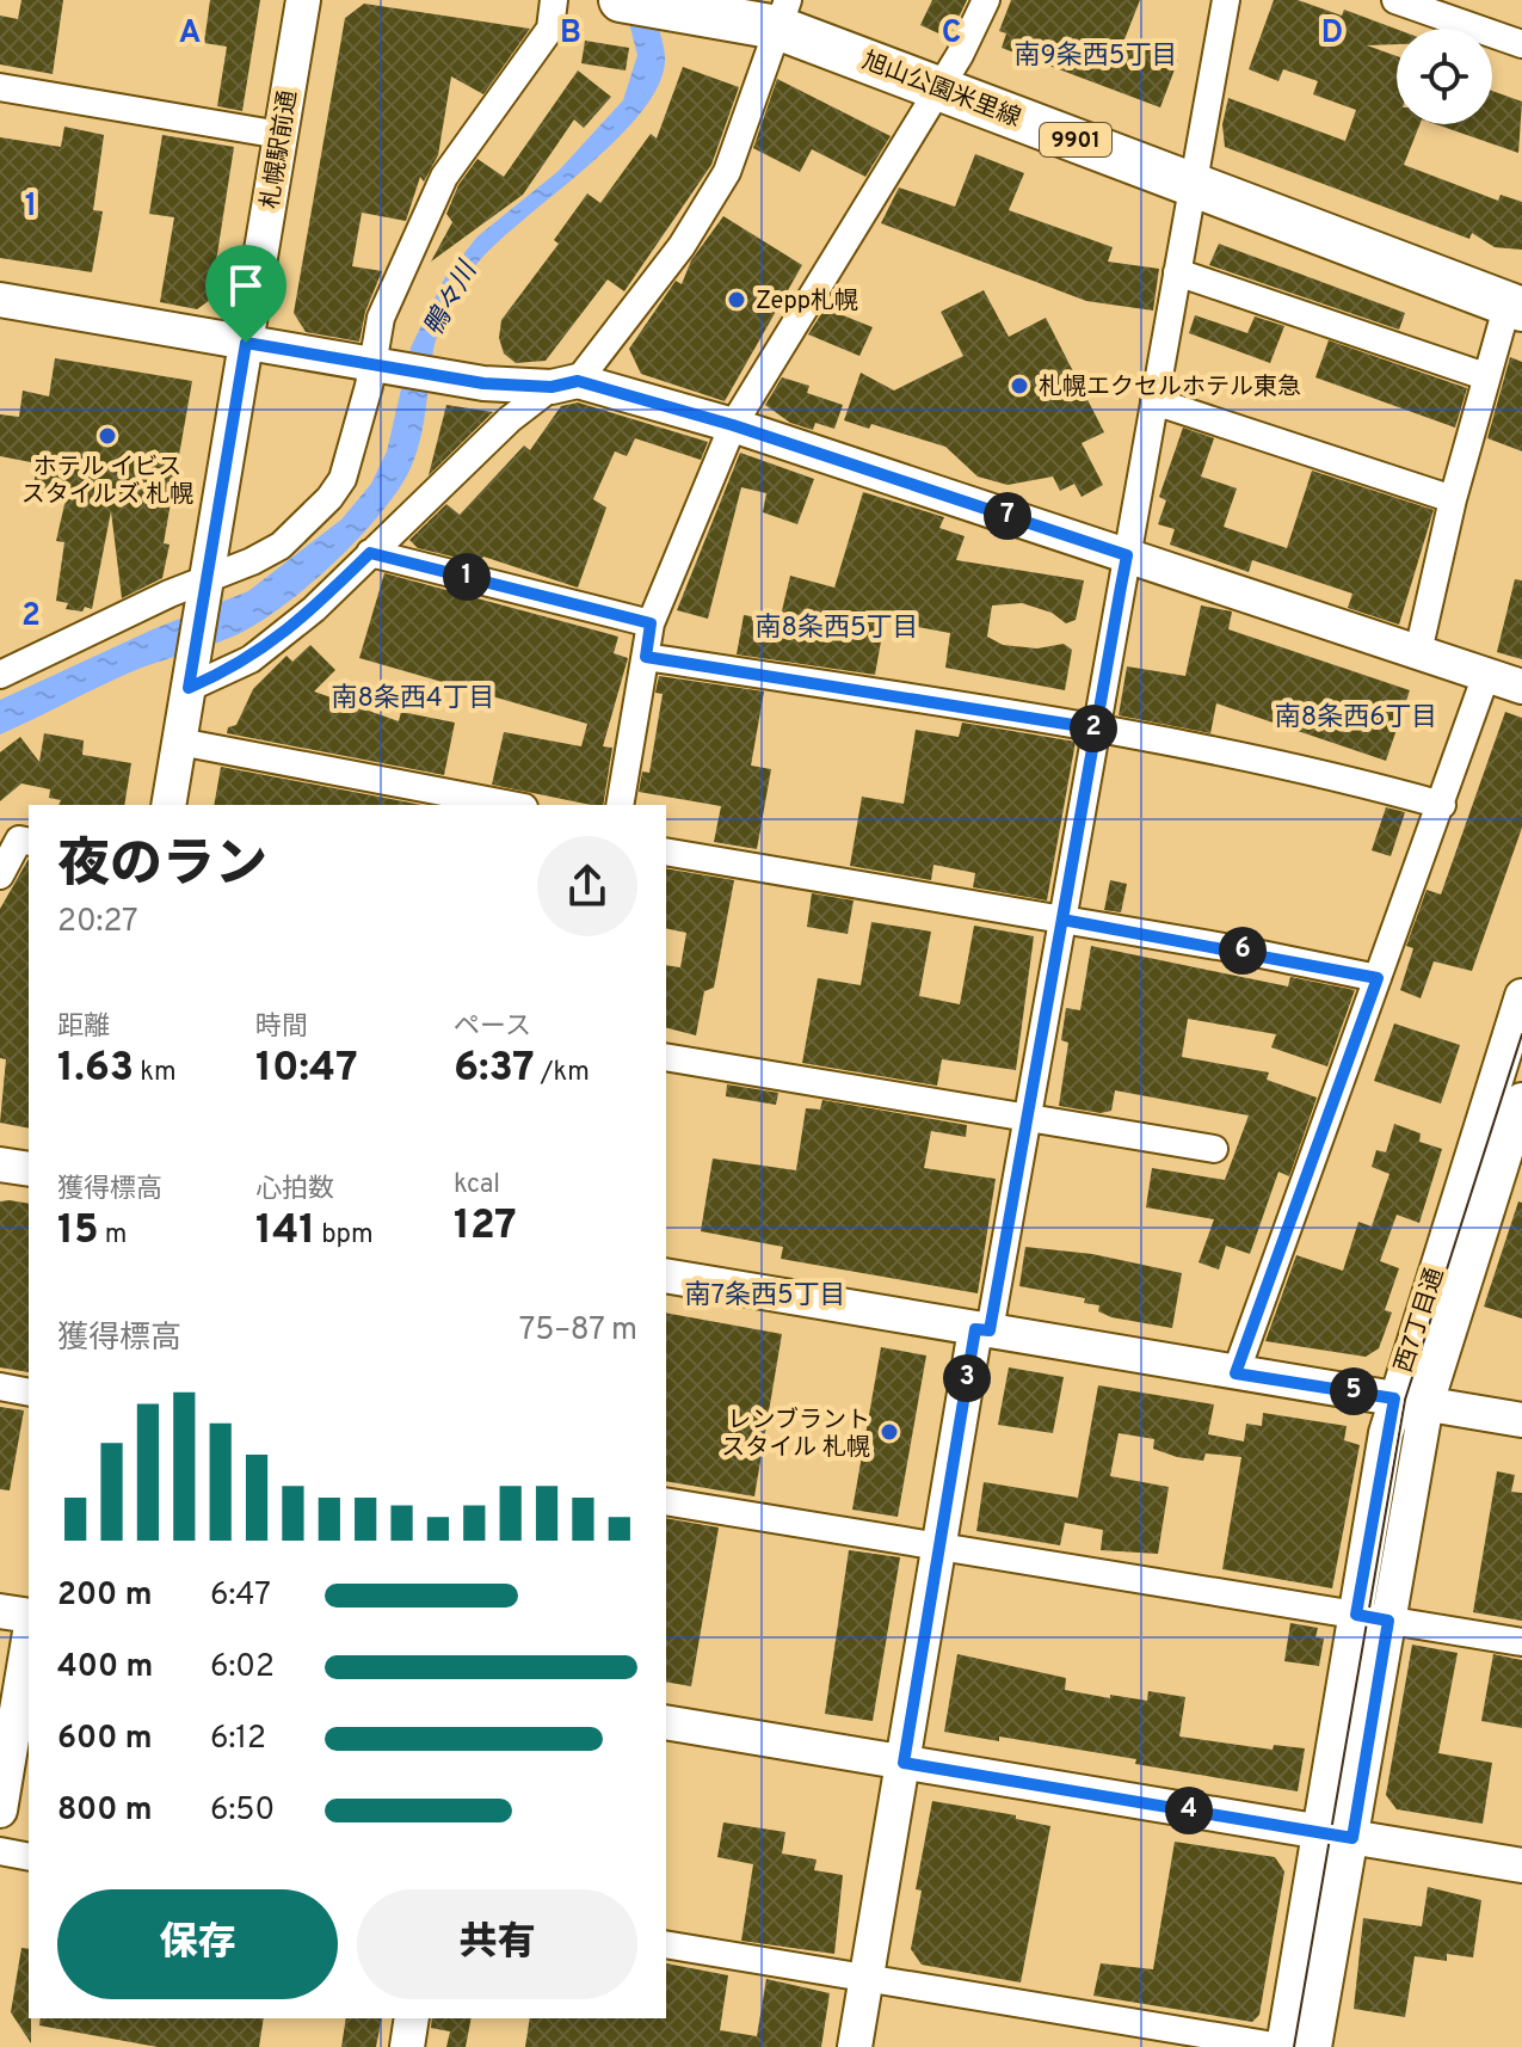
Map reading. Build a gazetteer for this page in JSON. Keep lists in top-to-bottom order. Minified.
{"streets":{"main road":["旭山公園米里線","9901"],"street":["札幌駅前通","西7丁目通"]},"districts":["南9条西5丁目","南8条西5丁目","南8条西4丁目","南8条西6丁目","南7条西5丁目"],"water":["鴨々川"],"places":["Zepp札幌","札幌エクセルホテル東急","ホテル イビス スタイルズ 札幌","レンブラント スタイル 札幌"],"page":{"pins":["7","1","2","6","3","5","4"],"heading":["夜のラン","20:27"],"stats":[["距離","1.63 km"],["時間","10:47"],["ペース","6:37 /km"],["獲得標高","15 m"],["心拍数","141 bpm"],["kcal","127"]],"chart":["獲得標高","75–87 m"],"list":[{"name":"200 m","note":"6:47"},{"name":"400 m","note":"6:02"},{"name":"600 m","note":"6:12"},{"name":"800 m","note":"6:50"}],"buttons":["保存","共有"]},"grid":{"columns":["A","B","C","D"],"rows":["1","2"]}}
